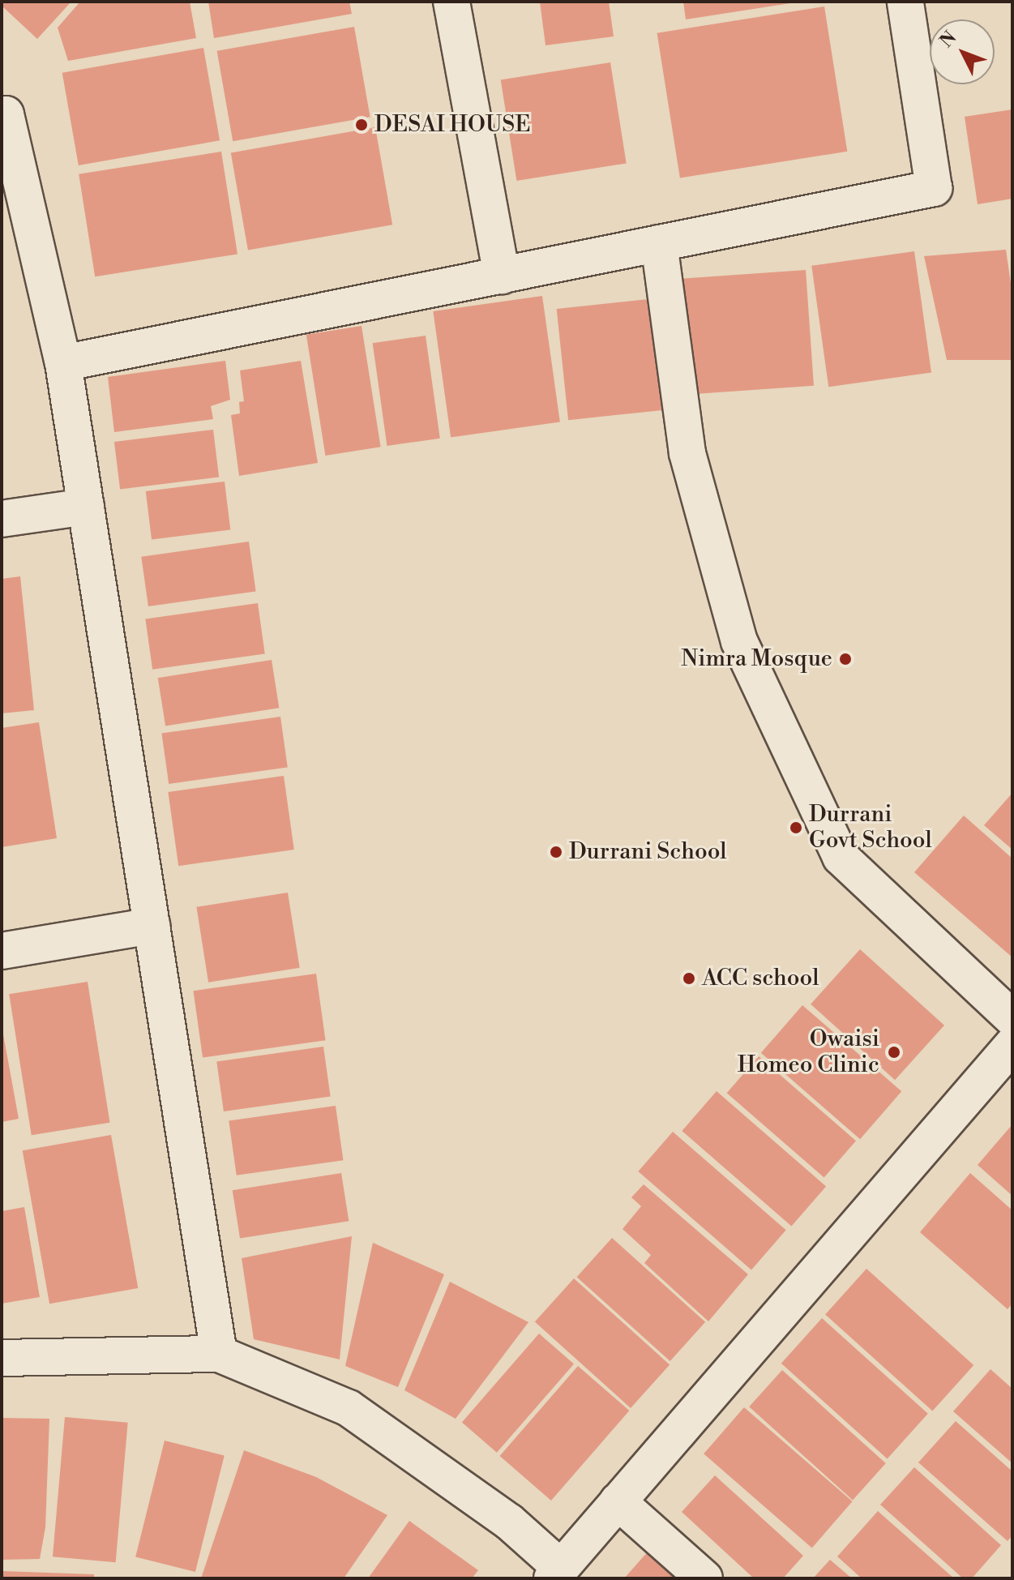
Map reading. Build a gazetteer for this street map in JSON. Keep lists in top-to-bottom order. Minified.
{"places":["DESAI HOUSE","Nimra Mosque","Durrani Govt School","Durrani School","ACC school","Owaisi Homeo Clinic"],"north":"top left"}
